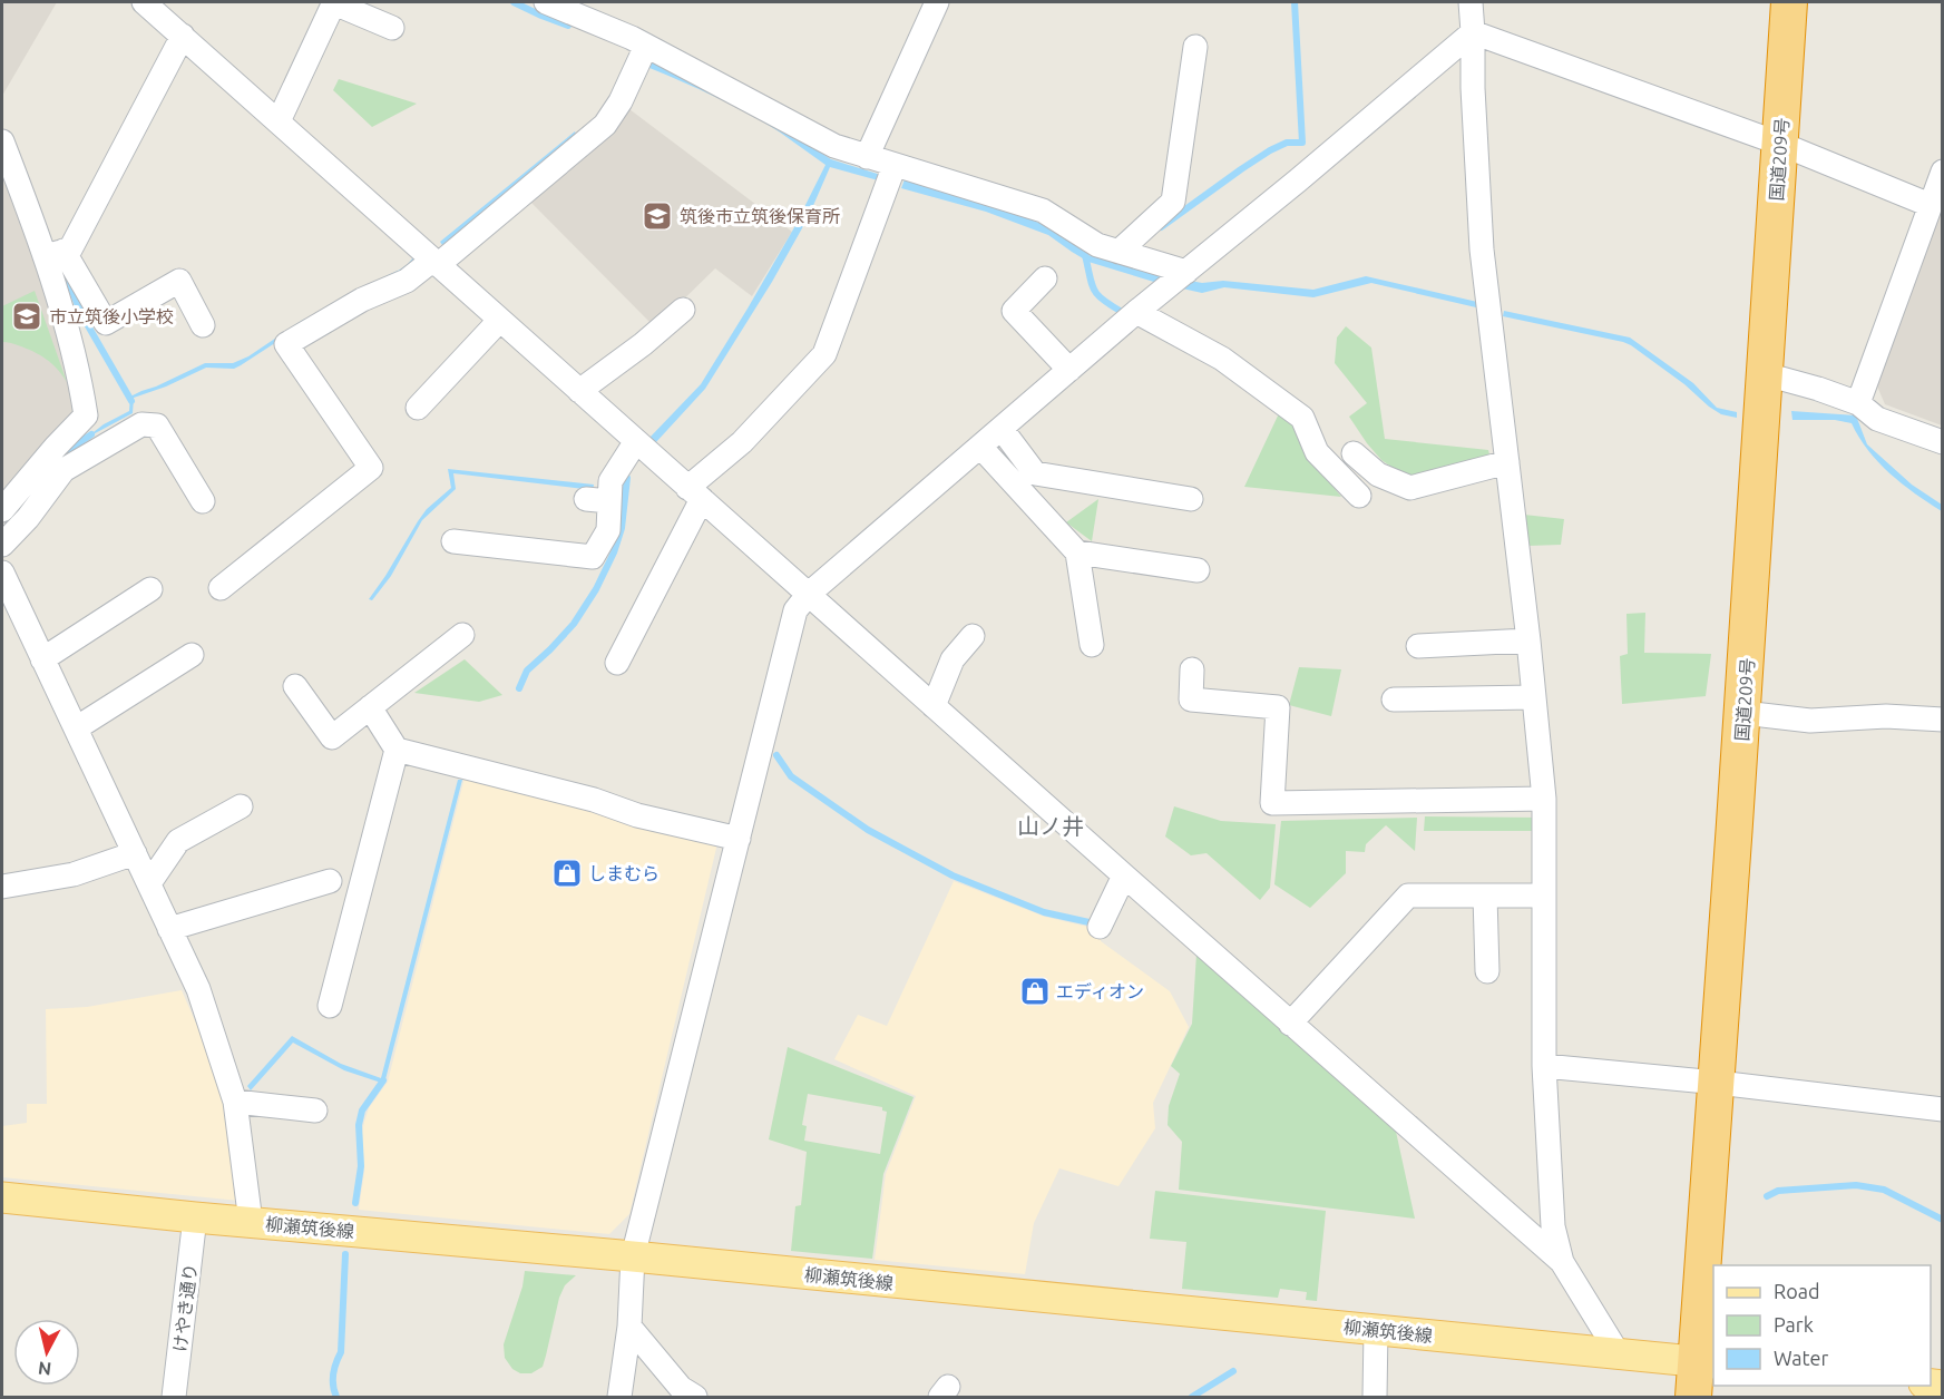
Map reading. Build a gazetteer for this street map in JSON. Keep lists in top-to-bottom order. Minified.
{"streets":{"highway":["国道209号"],"main road":["柳瀬筑後線"],"street":["けやき通り"]},"crossings":[["国道209号","柳瀬筑後線"],["柳瀬筑後線","けやき通り"]],"districts":["山ノ井"],"places":{"school or university":["筑後市立筑後保育所","市立筑後小学校"],"shop":["しまむら","エディオン"]},"legend":["Road","Park","Water"],"north":"bottom"}
